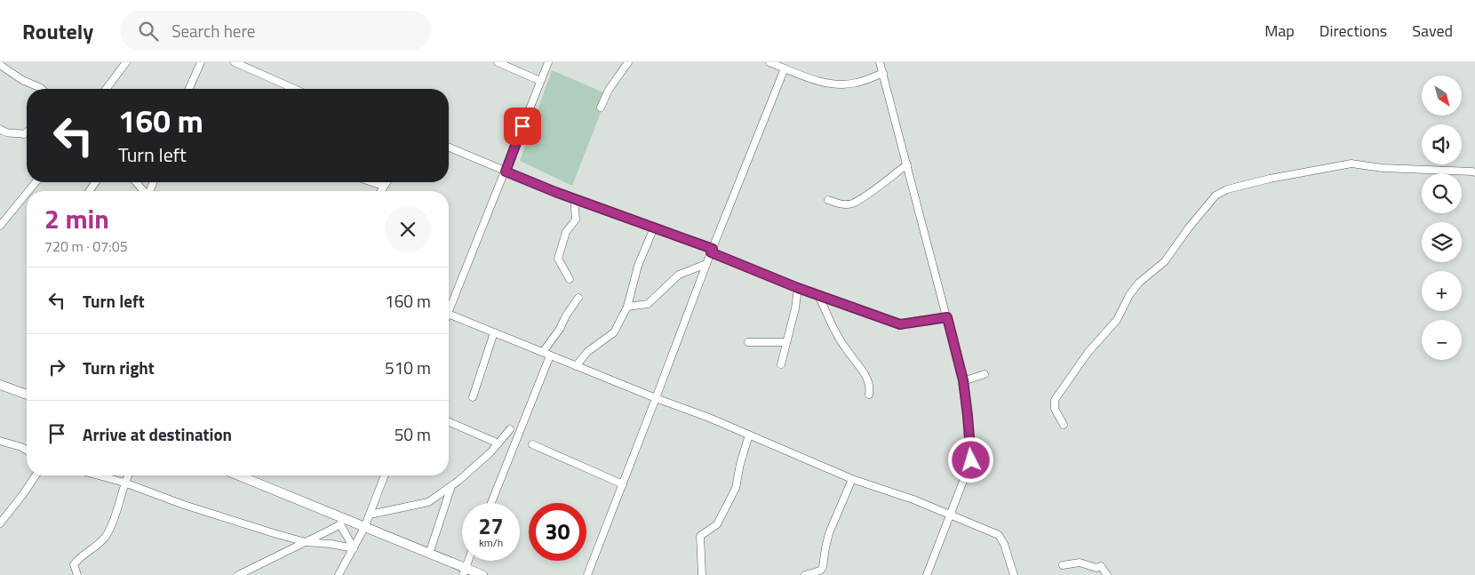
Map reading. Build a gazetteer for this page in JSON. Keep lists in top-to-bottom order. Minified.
{"north":"bottom right","page":{"header":"Routely","search":"Search here","nav":["Map","Directions","Saved"],"map_buttons":["+","−"],"turn":["160 m","Turn left"],"heading":["2 min","720 m · 07:05"],"list":[{"name":"Turn left","value":"160 m"},{"name":"Turn right","value":"510 m"},{"name":"Arrive at destination","value":"50 m"}],"speed":"27 km/h","limit":"30"}}
